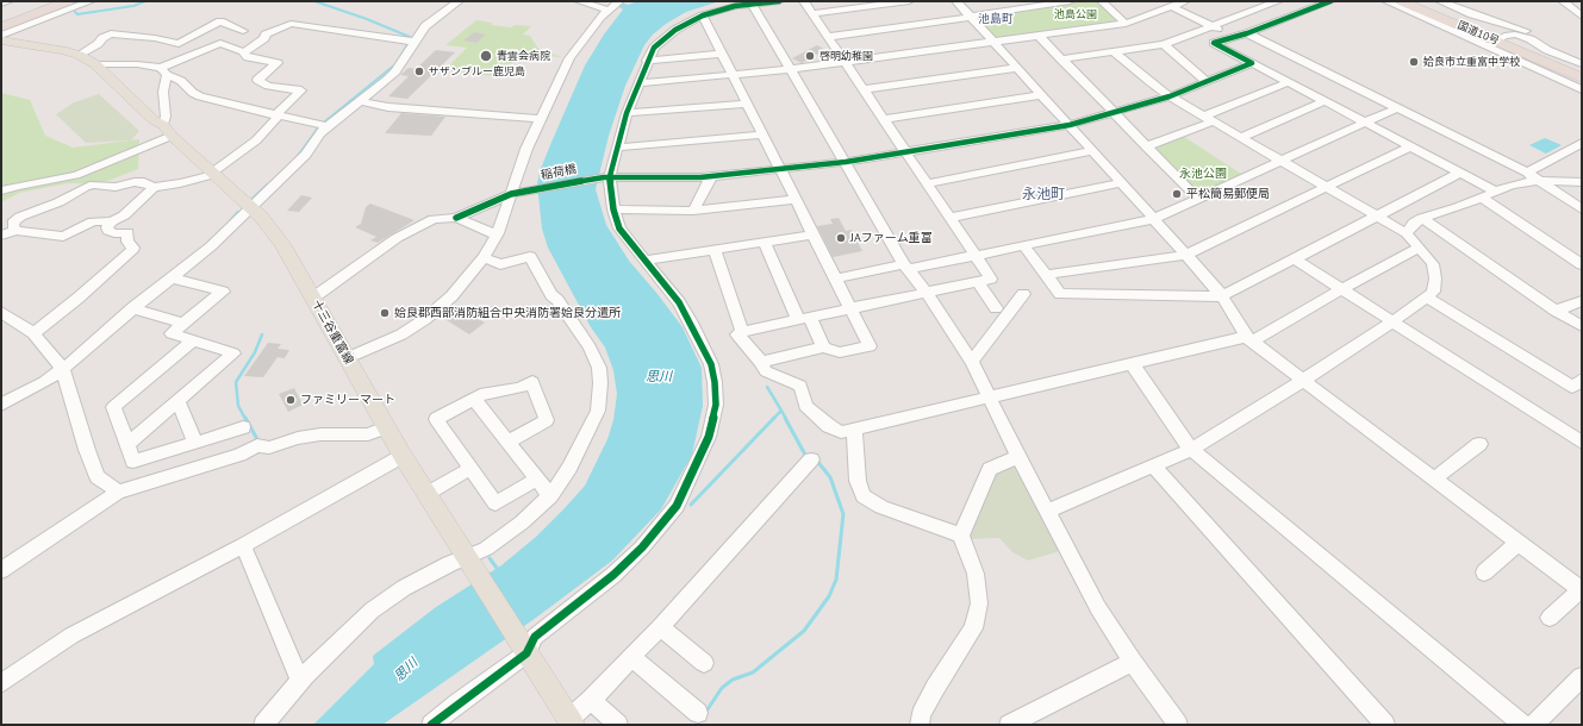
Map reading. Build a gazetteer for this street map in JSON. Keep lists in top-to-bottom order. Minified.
{"streets":{"highway":["国道10号"],"main road":["十三谷重富線"],"street":["稲荷橋"]},"districts":["池島町","永池町"],"water":["思川"],"parks":["池島公園","永池公園"],"places":["青雲会病院","啓明幼稚園","姶良市立重富中学校","サザンブルー鹿児島","平松簡易郵便局","JAファーム重富","姶良郡西部消防組合中央消防署姶良分遣所","ファミリーマート"]}
